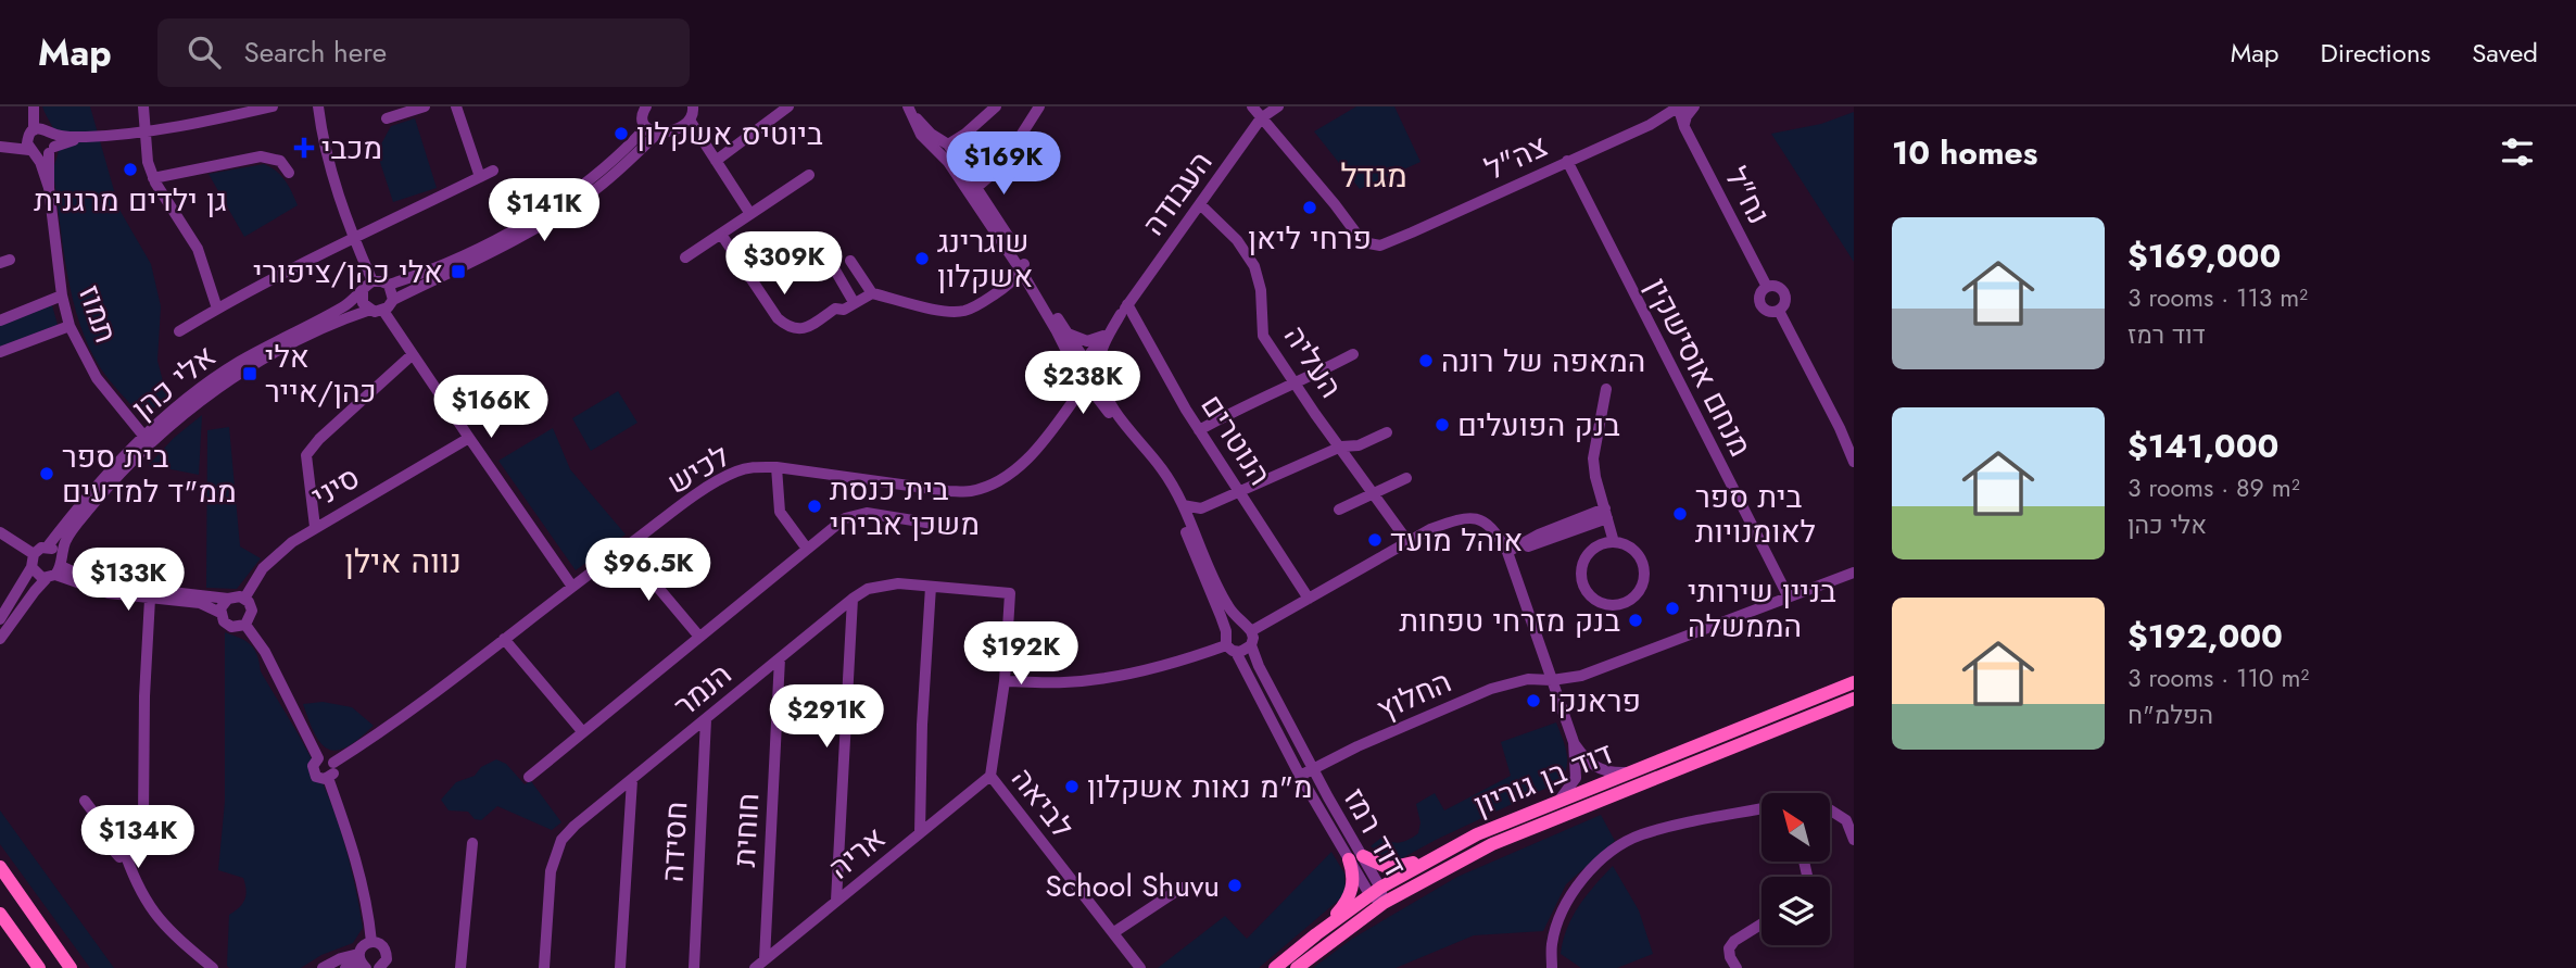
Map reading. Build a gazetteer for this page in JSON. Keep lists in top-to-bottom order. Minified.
{"streets":{"main road":["דוד בן גוריון"],"street":["צה\"ל","העבודה","נח\"ל","תמוז","העליה","מנחם אוסישקין","אלי כהן","הנוטרים","לכיש","סיני","הנמר","החלוץ","לביאה","חוחית","דוד רמז","חסידה","אריה"]},"crossings":[["צה\"ל","העבודה"],["צה\"ל","נח\"ל"],["צה\"ל","מנחם אוסישקין"],["העבודה","העליה"],["העבודה","הנוטרים"],["העבודה","לכיש"],["תמוז","אלי כהן"],["מנחם אוסישקין","החלוץ"],["הנמר","לביאה"],["הנמר","חוחית"],["הנמר","חסידה"],["החלוץ","דוד רמז"],["דוד בן גוריון","דוד רמז"],["לביאה","אריה"],["חוחית","אריה"]],"districts":["מגדל","נווה אילן"],"places":{"other":["ביוטיס אשקלון","גן ילדים מרגנית","פרחי ליאן","שוגרינג אשקלון","המאפה של רונה","בנק הפועלים","בית ספר ממ\"ד למדעים","בית כנסת משכן אביחי","בית ספר לאומנויות","אוהל מועד","בניין שירותי הממשלה","בנק מזרחי טפחות","פראנקו","מ\"מ נאות אשקלון","School Shuvu"],"health":["מכבי"],"transit":["אלי כהן/ציפורי","אלי כהן/אייר"]},"north":"top left","page":{"header":"Map","search":"Search here","nav":["Map","Directions","Saved"],"heading":"10 homes","price":["$169K","$141K","$309K","$238K","$166K","$96.5K","$133K","$192K","$291K","$134K"],"list":[{"name":"$169,000","note":"3 rooms · 113 m² · דוד רמז"},{"name":"$141,000","note":"3 rooms · 89 m² · אלי כהן"},{"name":"$192,000","note":"3 rooms · 110 m² · הפלמ\"ח"}]}}
